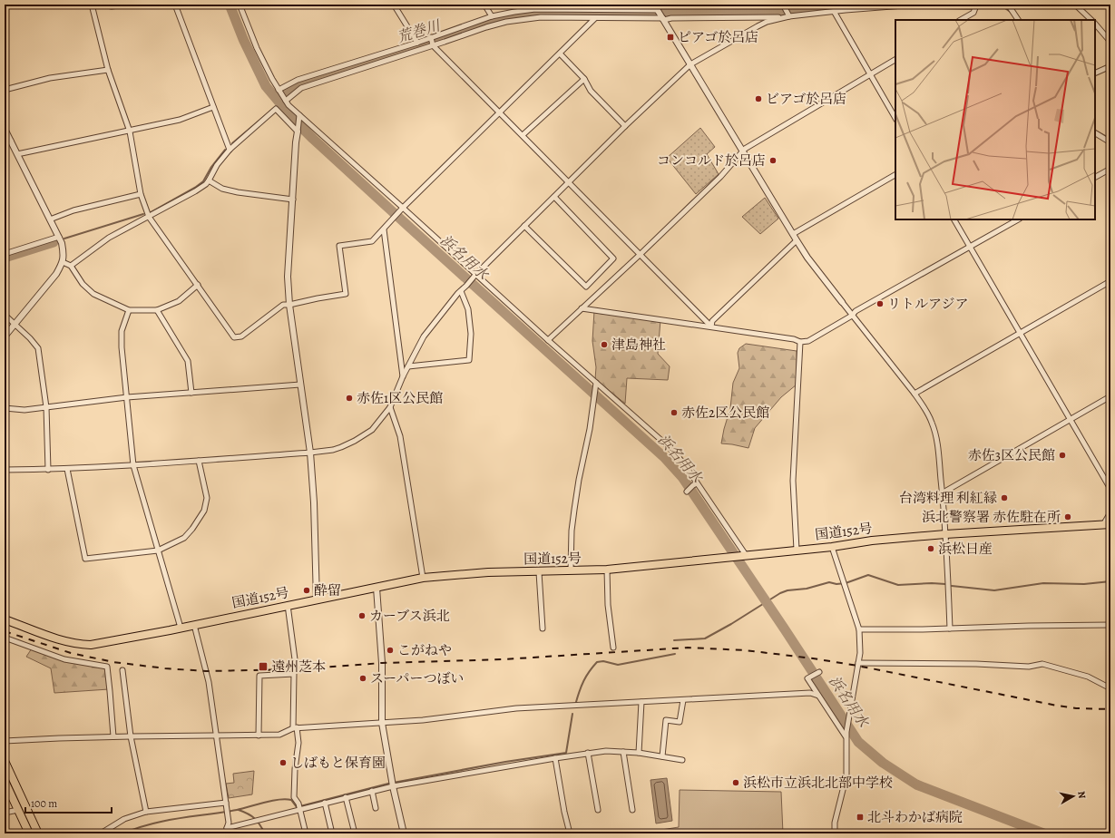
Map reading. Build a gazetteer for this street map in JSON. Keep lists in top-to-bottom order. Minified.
{"streets":{"highway":["国道152号"]},"water":["荒巻川","浜名用水"],"places":{"transit":["ピアゴ於呂店","遠州芝本","北斗わかば病院"],"other":["ビアゴ於呂店","コンコルド於呂店","リトルアジア","津島神社","赤佐1区公民館","赤佐2区公民館","赤佐3区公民館","台湾料理 利紅縁","浜北警察署 赤佐駐在所","浜松日産","酔留","カーブス浜北","こがねや","スーパーつぼい","しばもと保育園","浜松市立浜北北部中学校"]},"scale_bar":"100 m","north":"right"}
